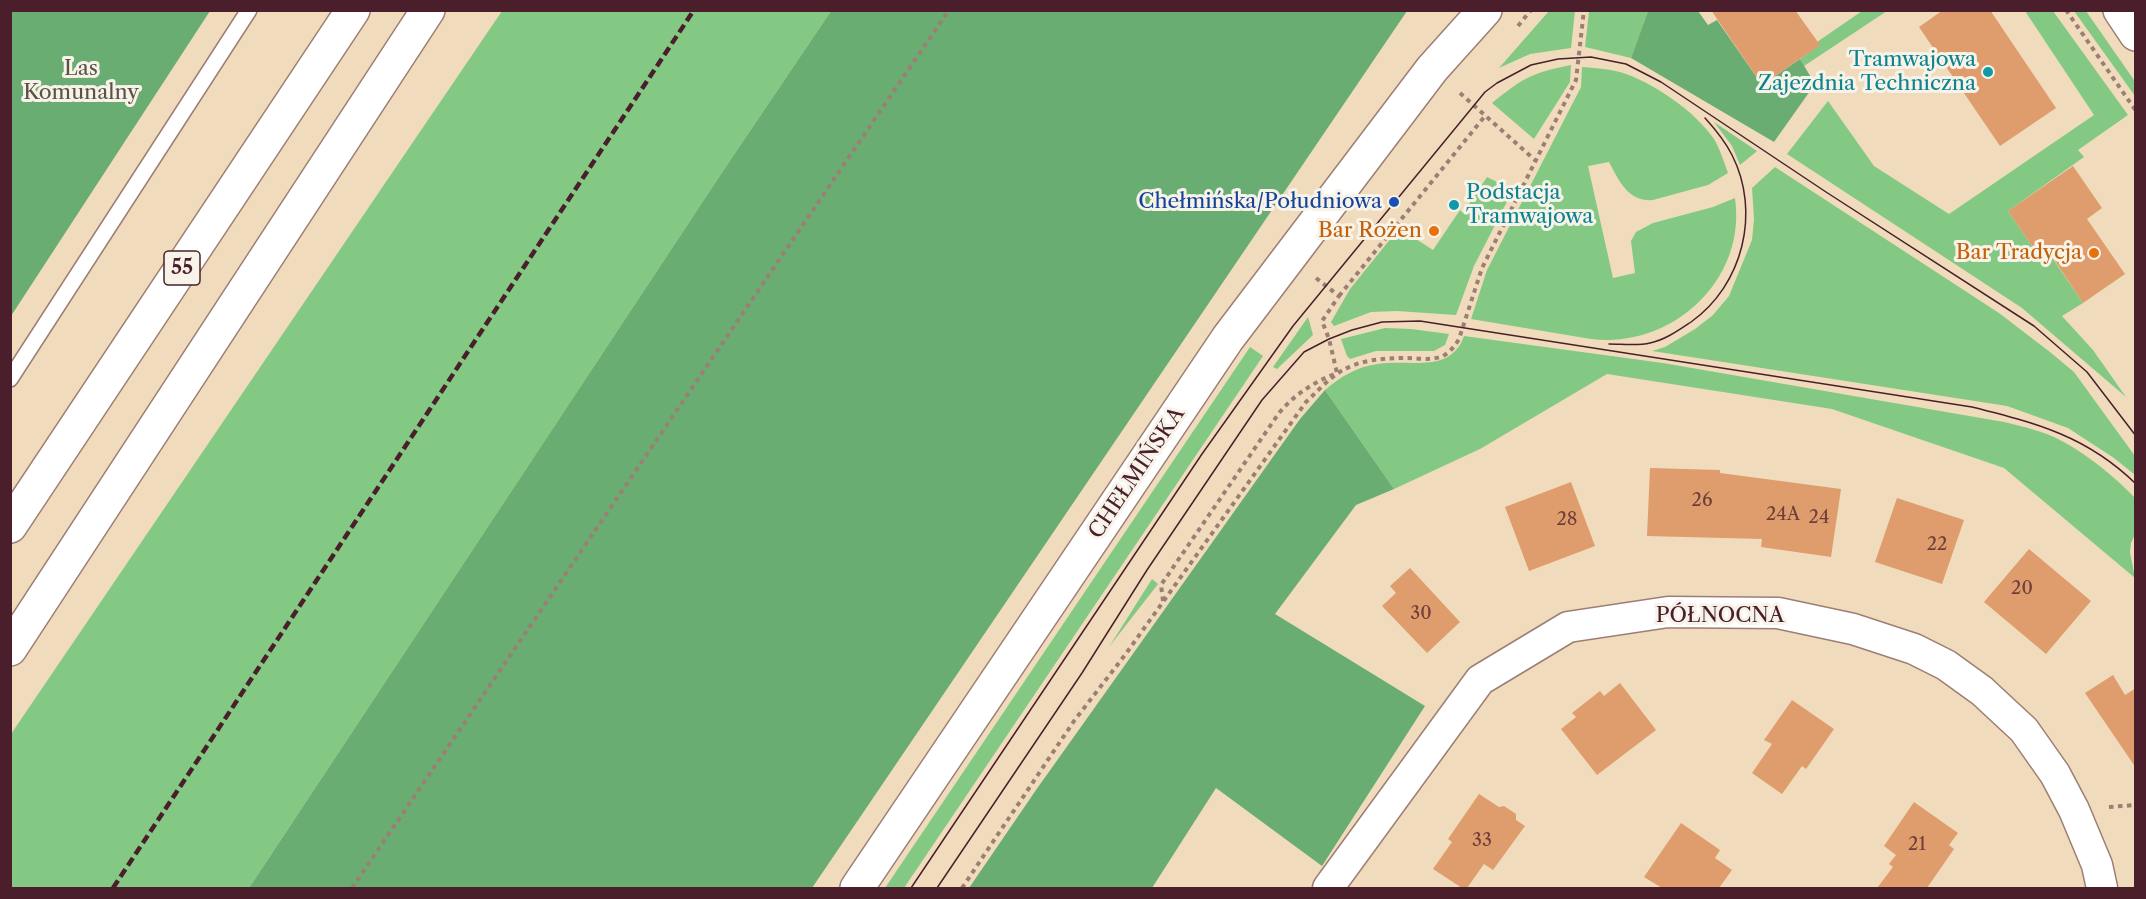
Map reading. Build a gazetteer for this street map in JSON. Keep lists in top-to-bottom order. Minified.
{"streets":{"main road":["55","CHEŁMIŃSKA"],"street":["PÓŁNOCNA"]},"parks":["Las Komunalny"],"places":["Tramwajowa Zajezdnia Techniczna","Chełmińska/Południowa","Podstacja Tramwajowa","Bar Rożen","Bar Tradycja"],"house_numbers":["26","24A","24","28","22","20","30","33","21"]}
